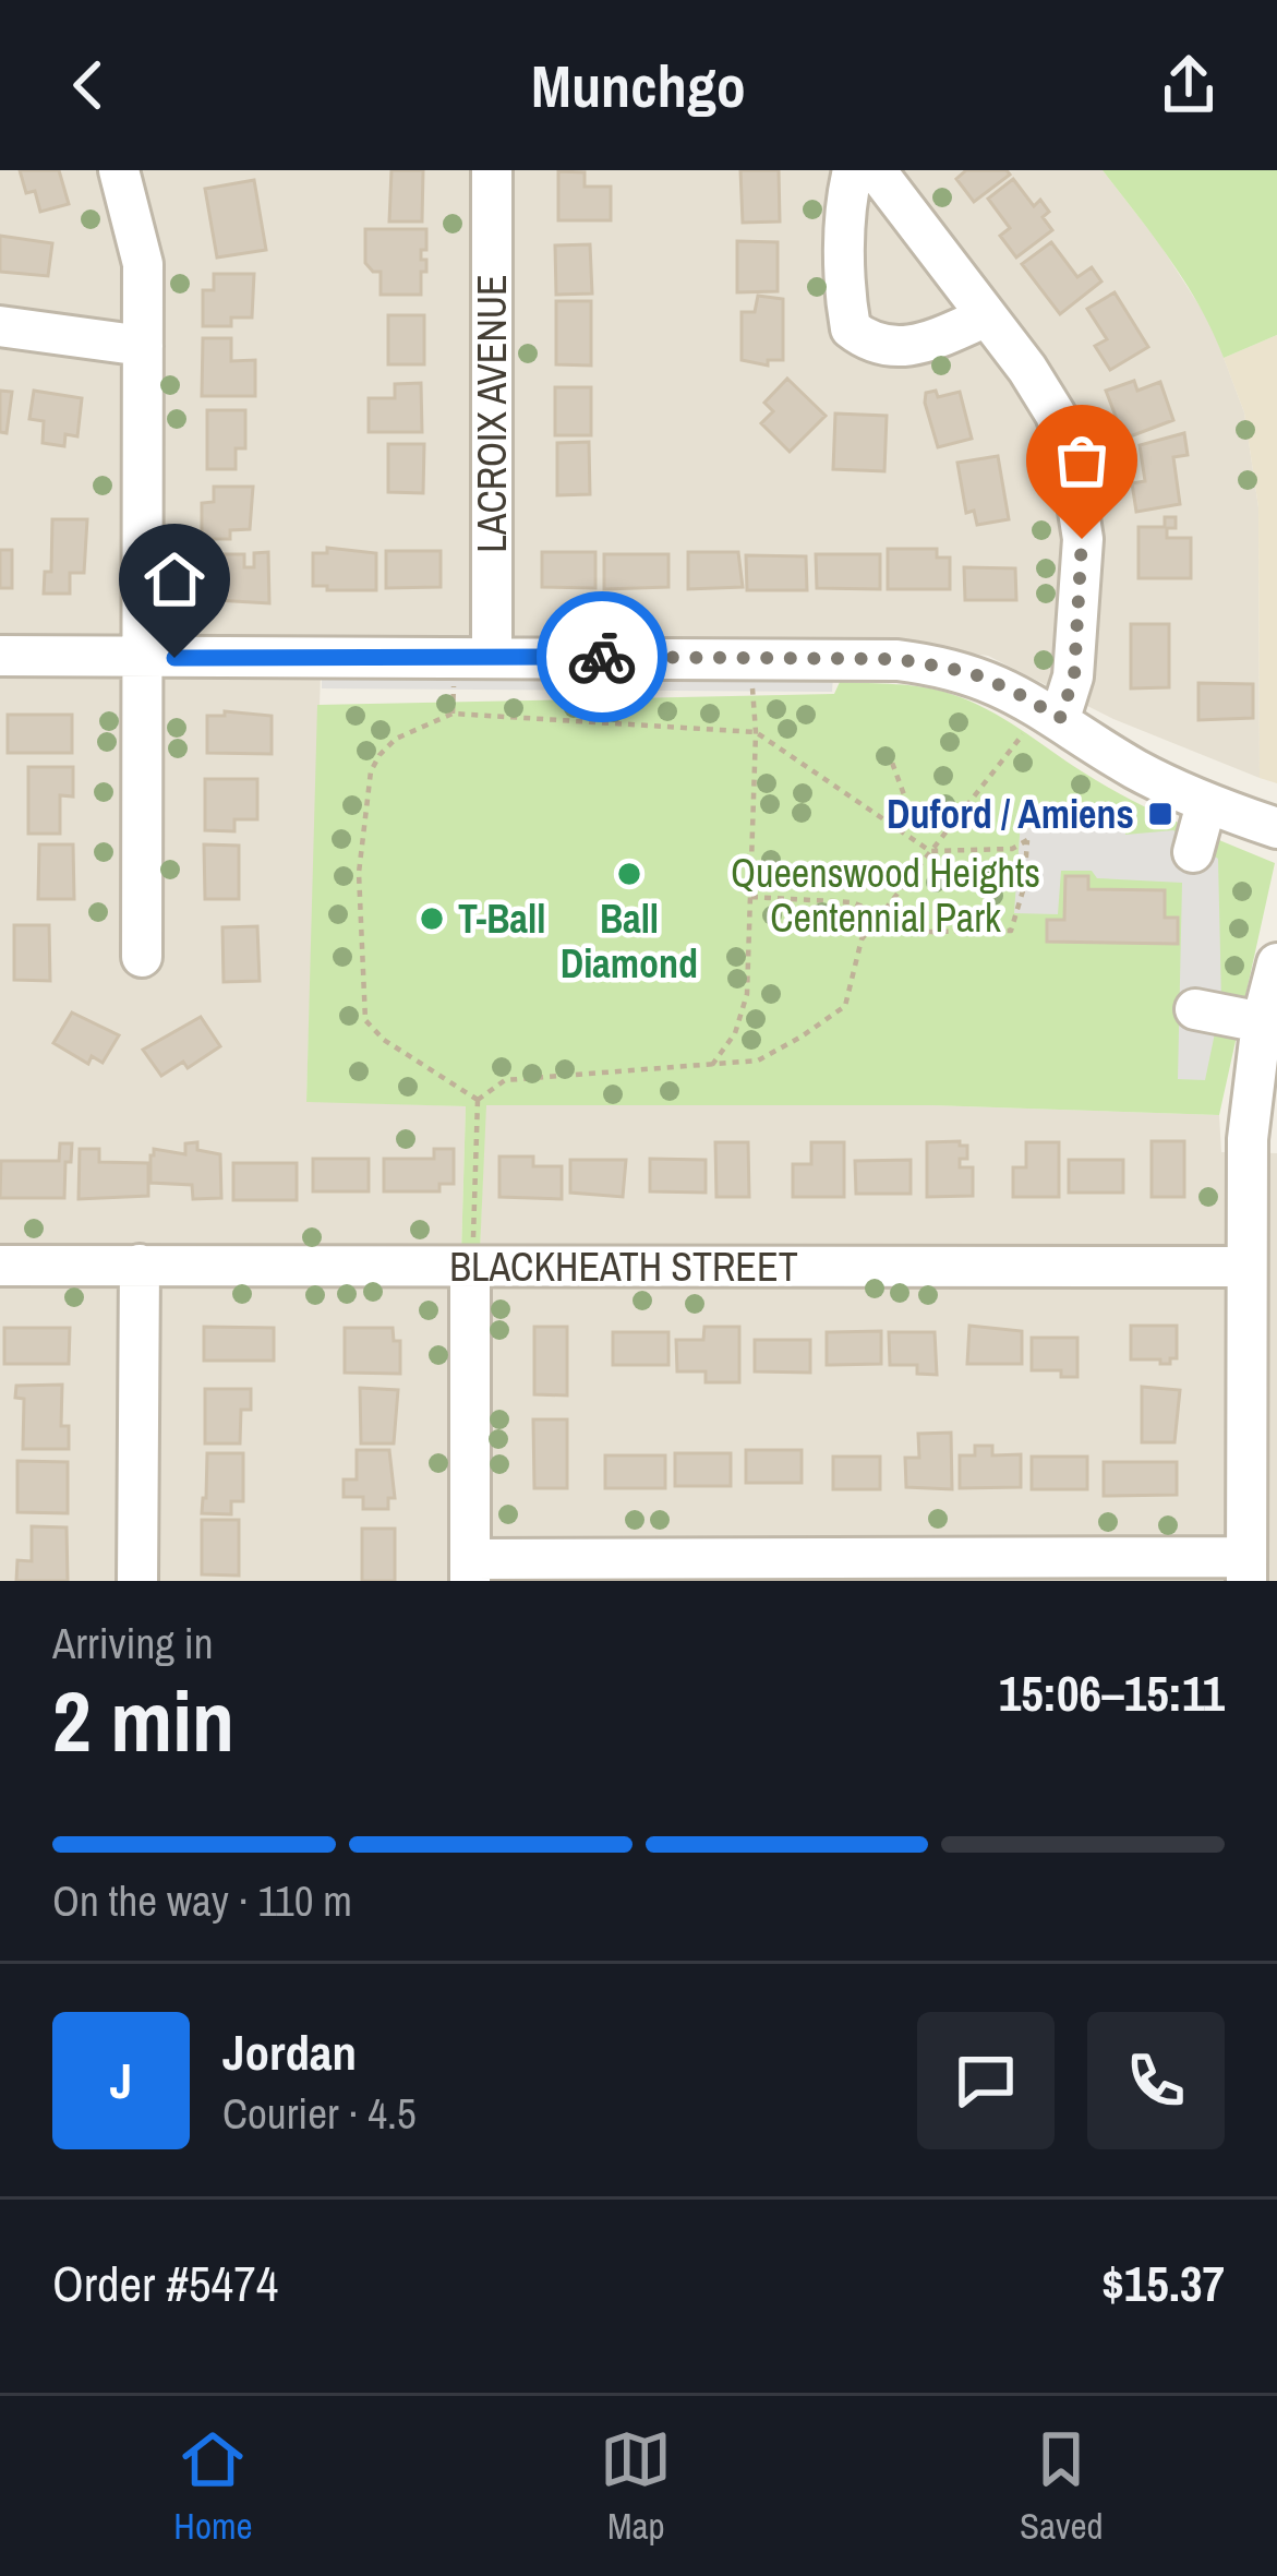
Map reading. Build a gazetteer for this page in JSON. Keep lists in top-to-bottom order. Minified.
{"streets":{"street":["LACROIX AVENUE","BLACKHEATH STREET"]},"parks":["Queenswood Heights Centennial Park"],"places":{"transit":["Duford / Amiens"],"other":["Ball Diamond","T-Ball"]},"page":{"header":"Munchgo","heading":["2 min","Arriving in","15:06–15:11"],"panel":["Jordan","Courier · 4.5","Order #5474","$15.37"],"bar":"On the way · 110 m","round":"J","tabs":["Home","Map","Saved"]}}
